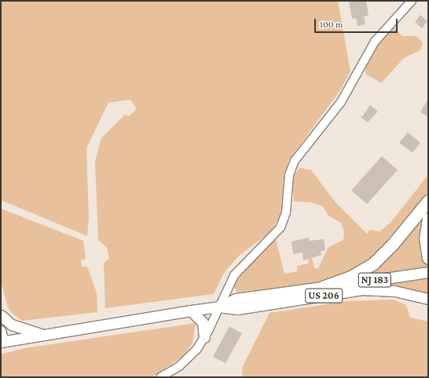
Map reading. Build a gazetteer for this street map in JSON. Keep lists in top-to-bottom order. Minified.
{"streets":{"highway":["US 206"],"main road":["NJ 183"]},"crossings":[["NJ 183","US 206"]],"scale_bar":"100 m"}
